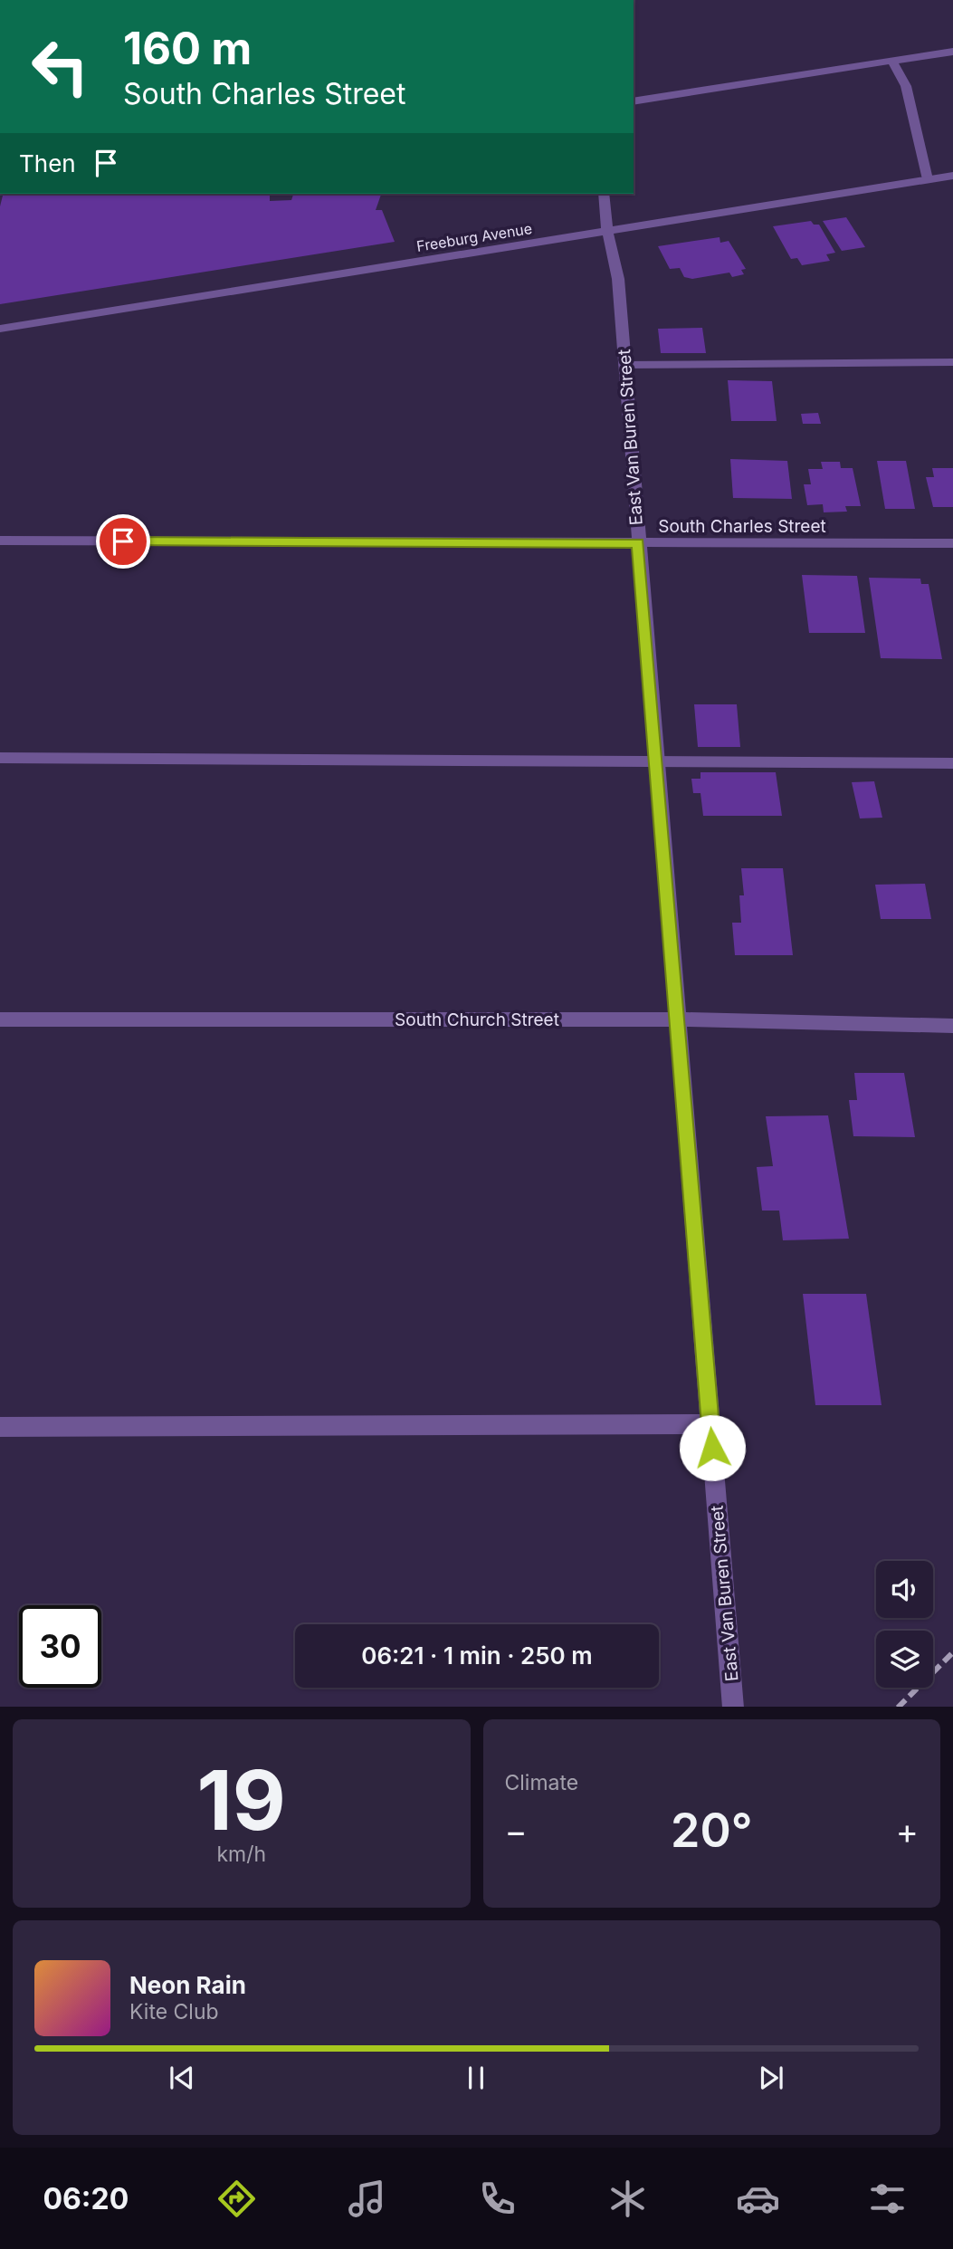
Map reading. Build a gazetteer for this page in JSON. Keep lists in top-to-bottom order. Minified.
{"streets":{"street":["Freeburg Avenue","East Van Buren Street","South Charles Street","South Church Street"]},"crossings":[["Freeburg Avenue","East Van Buren Street"],["East Van Buren Street","South Charles Street"],["East Van Buren Street","South Church Street"]],"page":{"turn":["160 m","South Charles Street"],"then":"Then","limit":"30","trip":"06:21 · 1 min · 250 m","tile":[["19","km/h"],"Climate"],"heat":["−","20°","+"],"song":["Neon Rain","Kite Club"],"tabs":"06:20"}}
